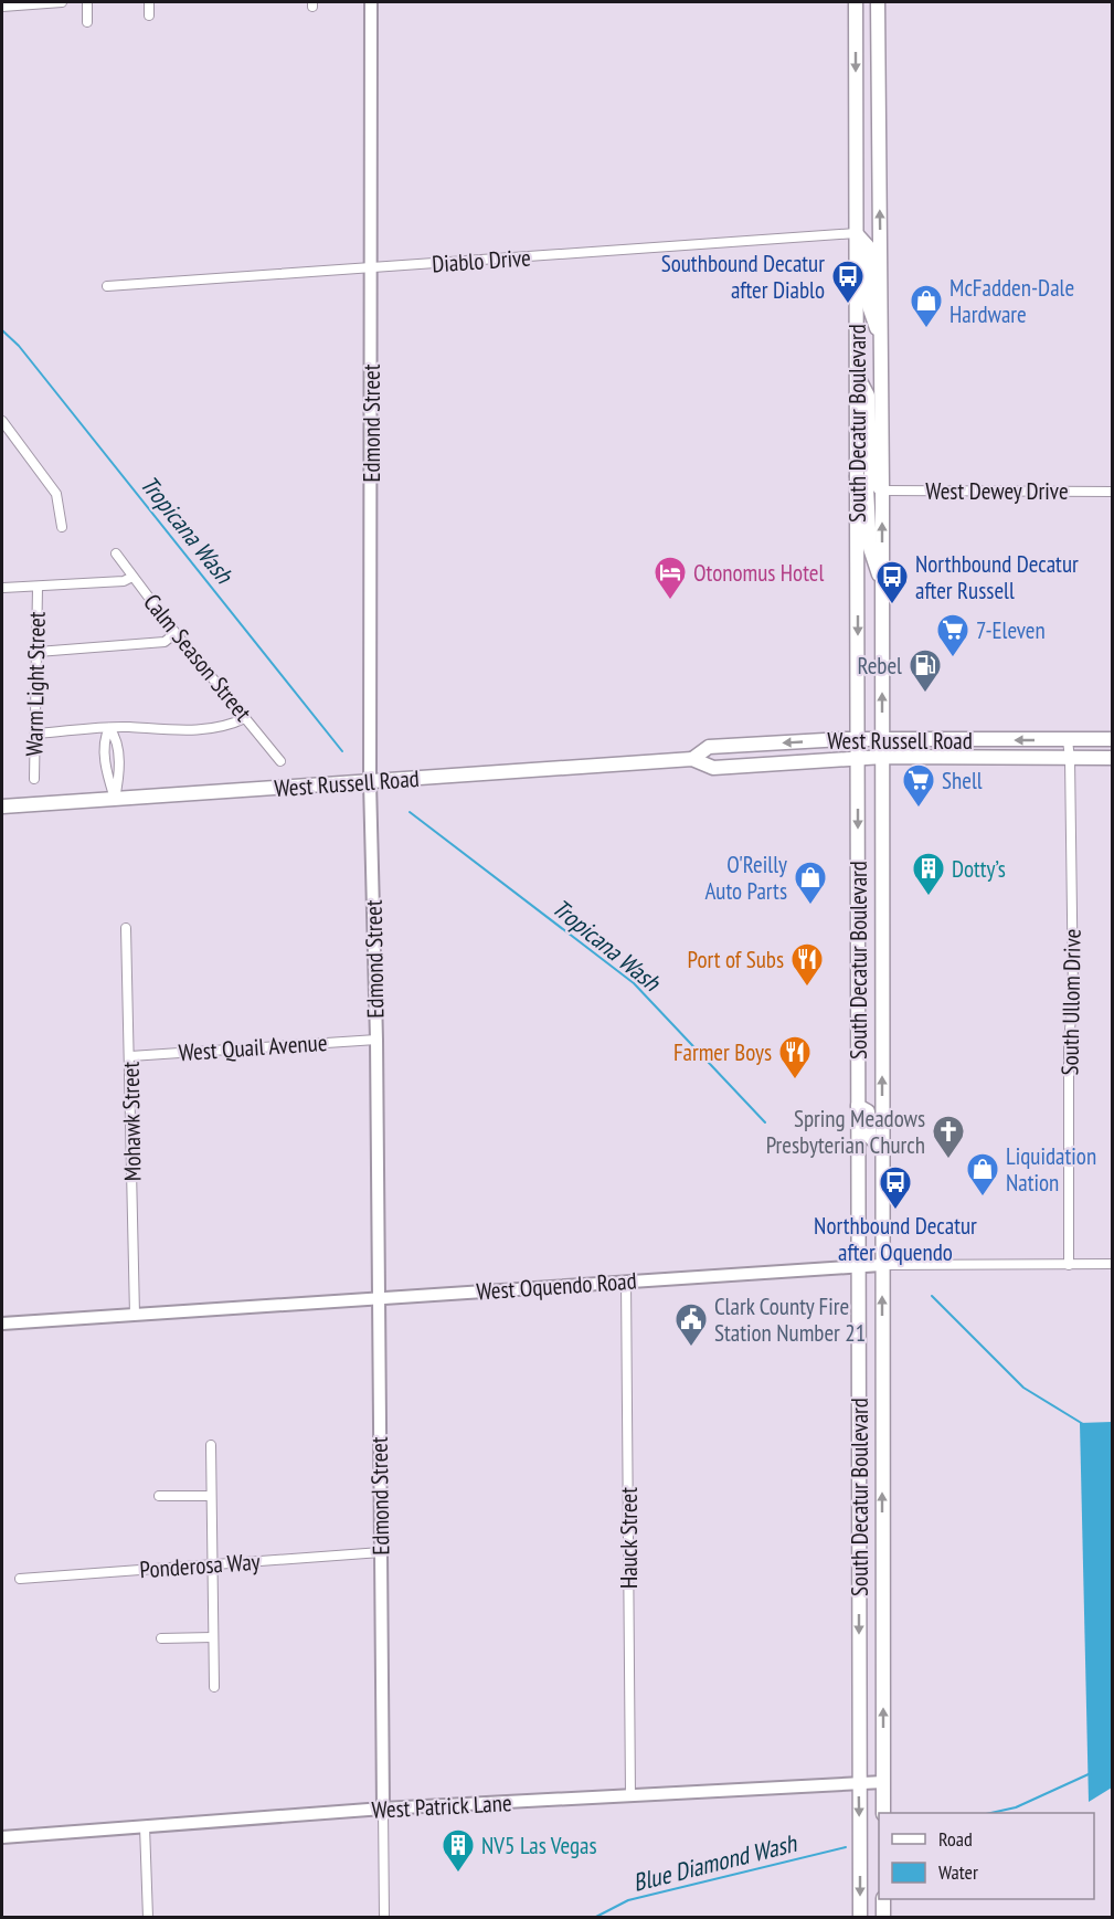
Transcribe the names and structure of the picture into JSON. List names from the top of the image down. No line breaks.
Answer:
{"streets":{"main road":["South Decatur Boulevard","West Russell Road"],"street":["Diablo Drive","Edmond Street","West Dewey Drive","Calm Season Street","Warm Light Street","South Ullom Drive","West Quail Avenue","Mohawk Street","West Oquendo Road","Hauck Street","Ponderosa Way","West Patrick Lane"]},"crossings":[["Diablo Drive","Edmond Street"],["Diablo Drive","South Decatur Boulevard"],["Edmond Street","West Russell Road"],["Edmond Street","West Quail Avenue"],["Edmond Street","West Oquendo Road"],["Edmond Street","Ponderosa Way"],["Edmond Street","West Patrick Lane"],["South Decatur Boulevard","West Dewey Drive"],["South Decatur Boulevard","West Russell Road"],["South Decatur Boulevard","West Oquendo Road"],["South Decatur Boulevard","West Patrick Lane"],["West Russell Road","South Ullom Drive"],["South Ullom Drive","West Oquendo Road"],["West Quail Avenue","Mohawk Street"],["Mohawk Street","West Oquendo Road"],["West Oquendo Road","Hauck Street"],["Hauck Street","West Patrick Lane"]],"water":["Tropicana Wash","Blue Diamond Wash"],"places":{"bus stop":["Southbound Decatur after Diablo","Northbound Decatur after Russell","Northbound Decatur after Oquendo"],"shop":["McFadden-Dale Hardware","O'Reilly Auto Parts","Liquidation Nation"],"hotel":["Otonomus Hotel"],"supermarket":["7-Eleven","Shell"],"fuel station":["Rebel"],"building":["Dotty’s","NV5 Las Vegas"],"restaurant":["Port of Subs","Farmer Boys"],"church":["Spring Meadows Presbyterian Church"],"public building":["Clark County Fire Station Number 21"]},"legend":["Road","Water"]}
